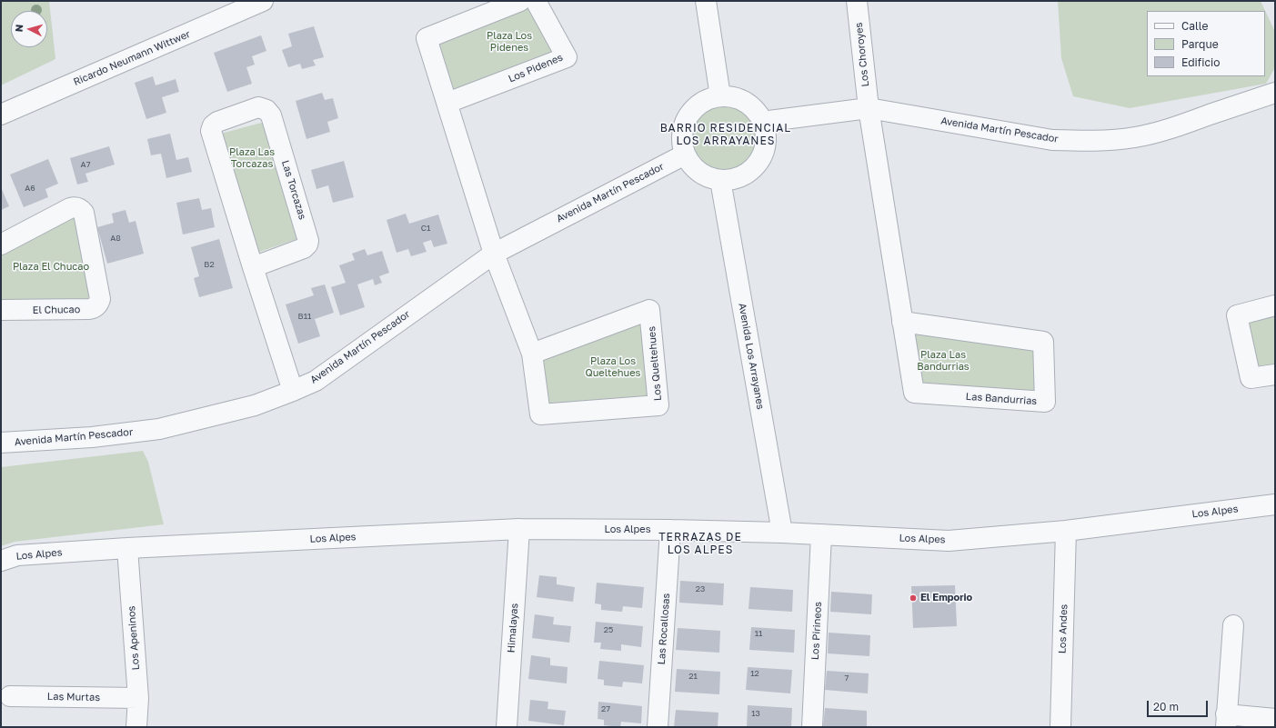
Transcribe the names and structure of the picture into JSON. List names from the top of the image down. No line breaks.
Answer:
{"streets":{"street":["Los Choroyes","Ricardo Neumann Wittwer","Los Pidenes","Avenida Martín Pescador","Las Torcazas","El Chucao","Avenida Los Arrayanes","Los Queltehues","Las Bandurrias","Los Alpes","Himalayas","Las Rocallosas","Los Andes","Los Pirineos","Los Apeninos","Las Murtas"]},"crossings":[["Los Choroyes","Avenida Martín Pescador"],["Los Choroyes","Las Bandurrias"],["Avenida Martín Pescador","Las Torcazas"],["Avenida Martín Pescador","Avenida Los Arrayanes"],["Avenida Martín Pescador","Los Queltehues"],["Avenida Martín Pescador","Las Bandurrias"],["Avenida Los Arrayanes","Los Alpes"],["Los Alpes","Himalayas"],["Los Alpes","Las Rocallosas"],["Los Alpes","Los Andes"],["Los Alpes","Los Pirineos"],["Los Alpes","Los Apeninos"],["Los Apeninos","Las Murtas"]],"districts":["BARRIO RESIDENCIAL LOS ARRAYANES","TERRAZAS DE LOS ALPES"],"parks":["Plaza Los Pidenes","Plaza Las Torcazas","Plaza El Chucao","Plaza Las Bandurrias","Plaza Los Queltehues"],"places":["El Emporio"],"house_numbers":["A7","A6","C1","A8","B2","B11","23","25","11","12","21","7","27","13"],"legend":["Calle","Parque","Edificio"],"scale_bar":"20 m","north":"left"}
